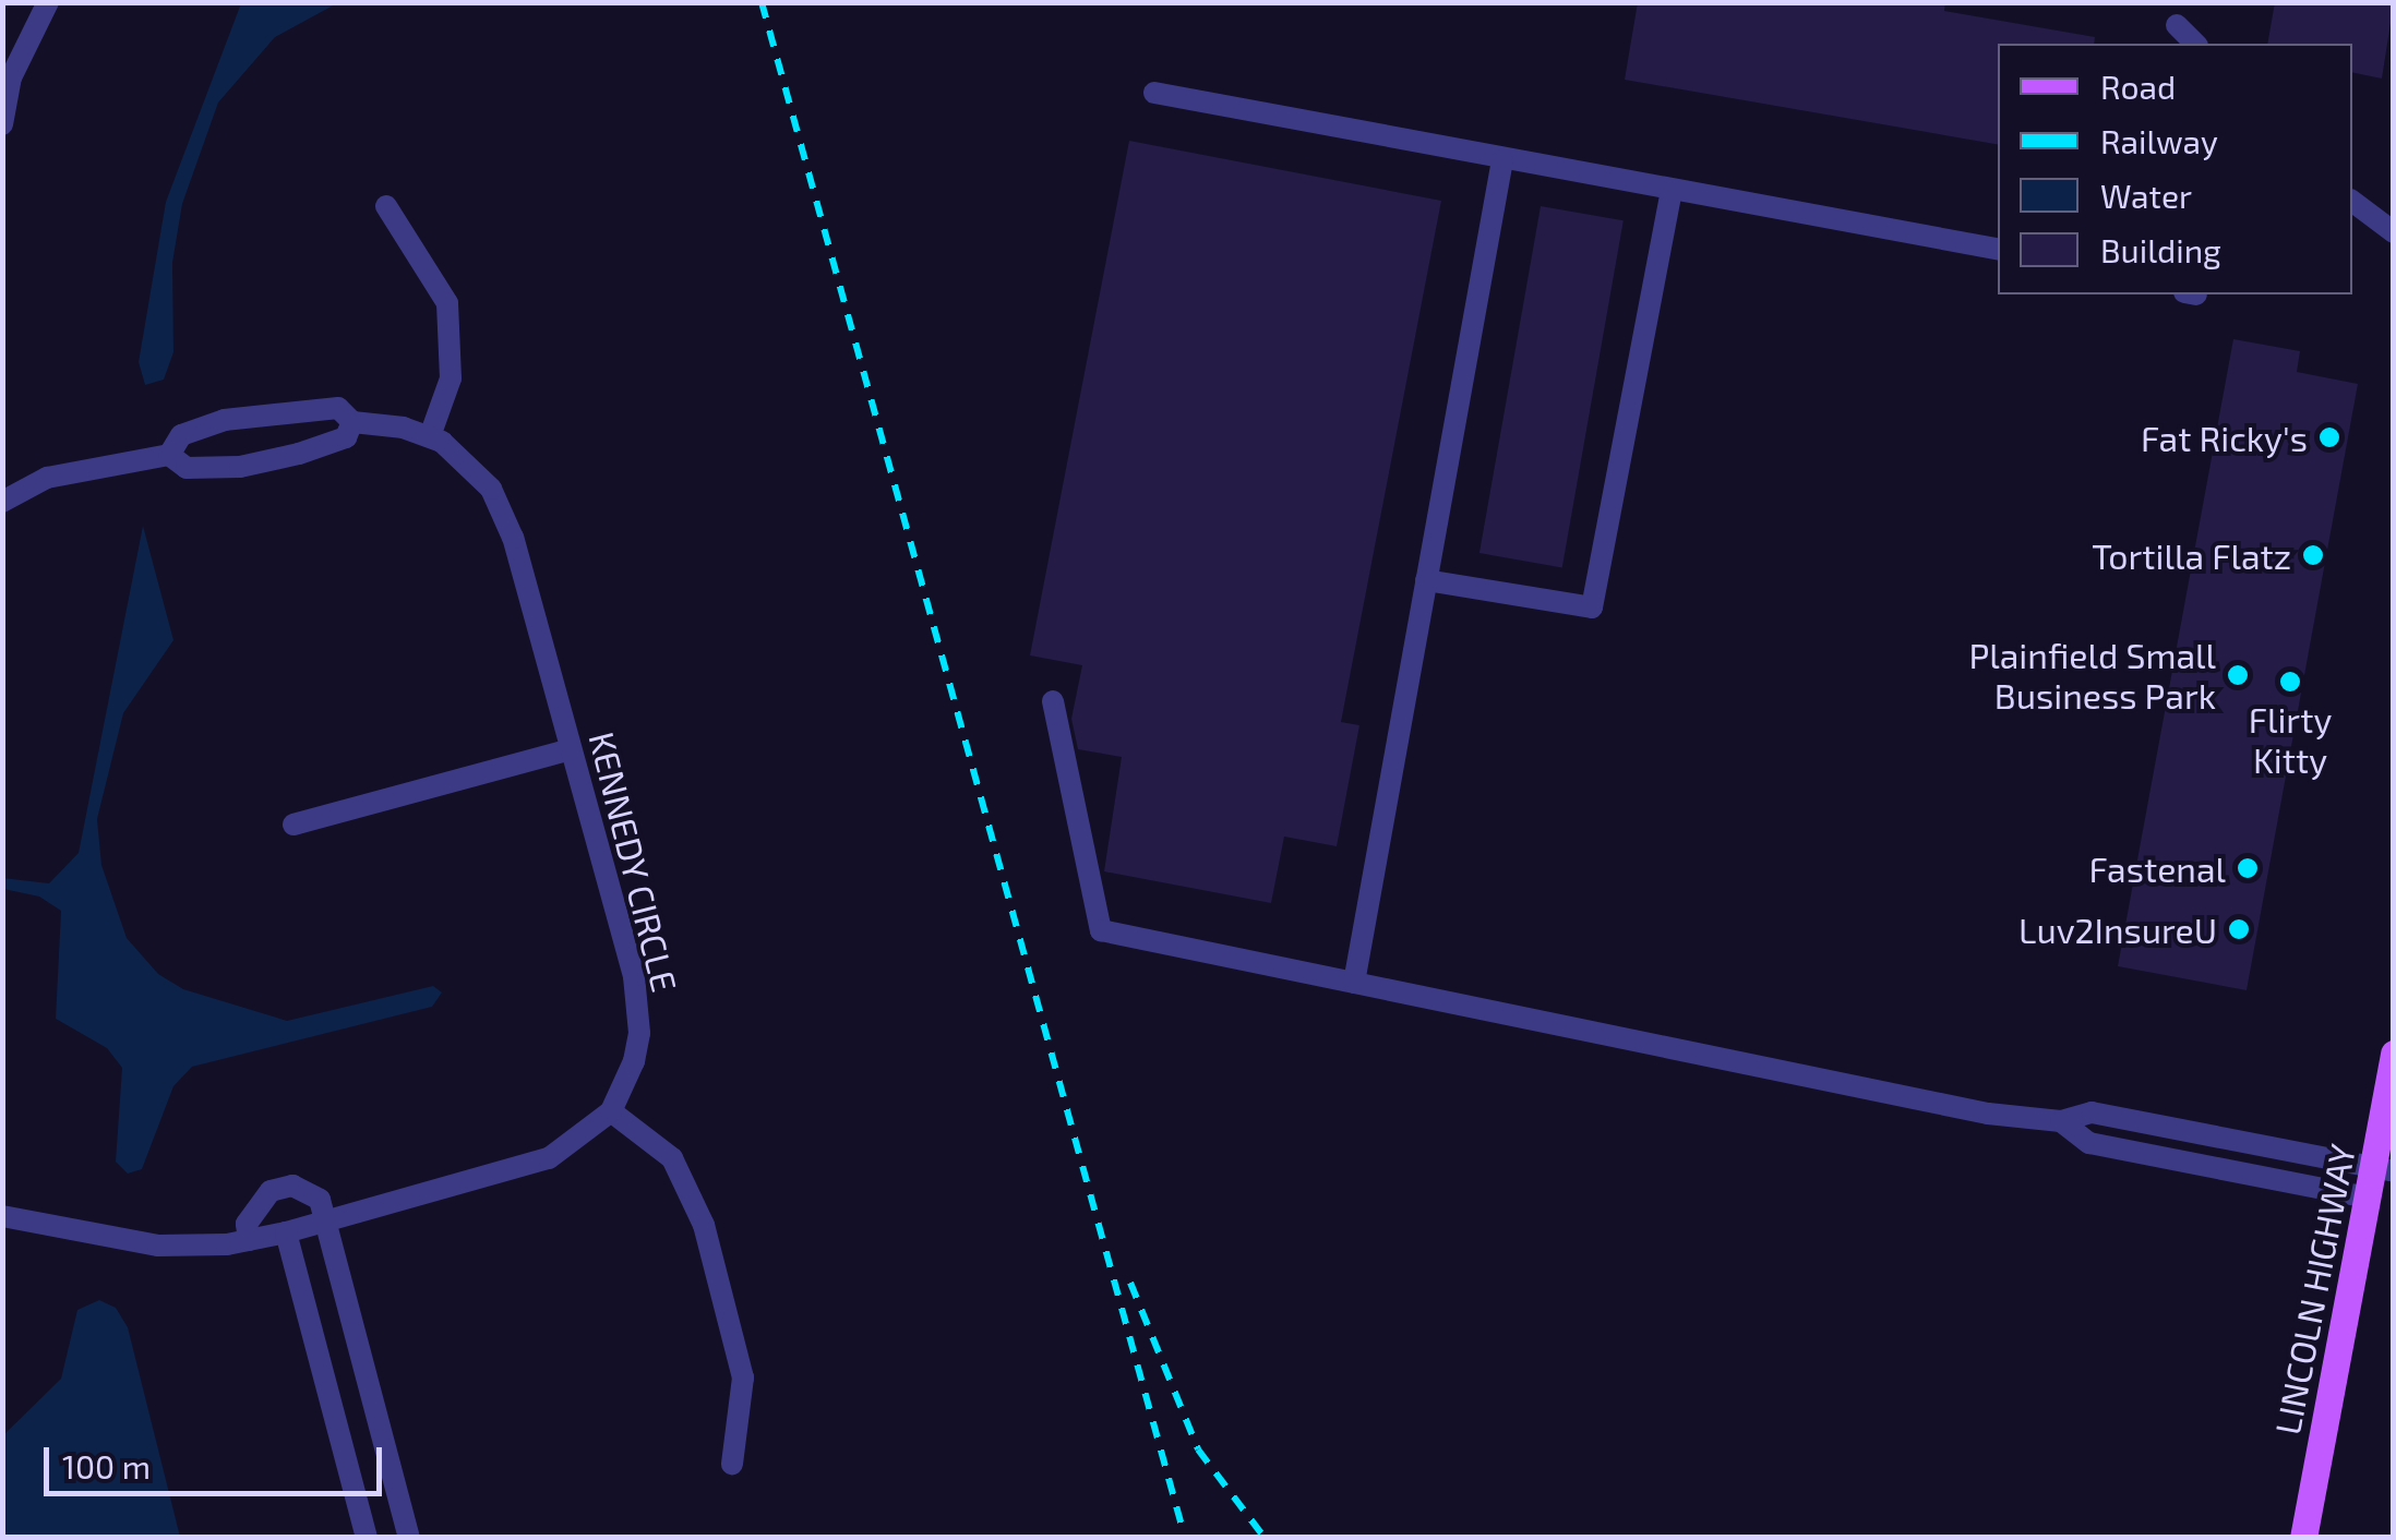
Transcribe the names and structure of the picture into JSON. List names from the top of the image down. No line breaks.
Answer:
{"streets":{"main road":["LINCOLN HIGHWAY"],"street":["KENNEDY CIRCLE"]},"places":["Fat Ricky's","Tortilla Flatz","Plainfield Small Business Park","Flirty Kitty","Fastenal","Luv2InsureU"],"legend":["Road","Railway","Water","Building"],"scale_bar":"100 m"}
